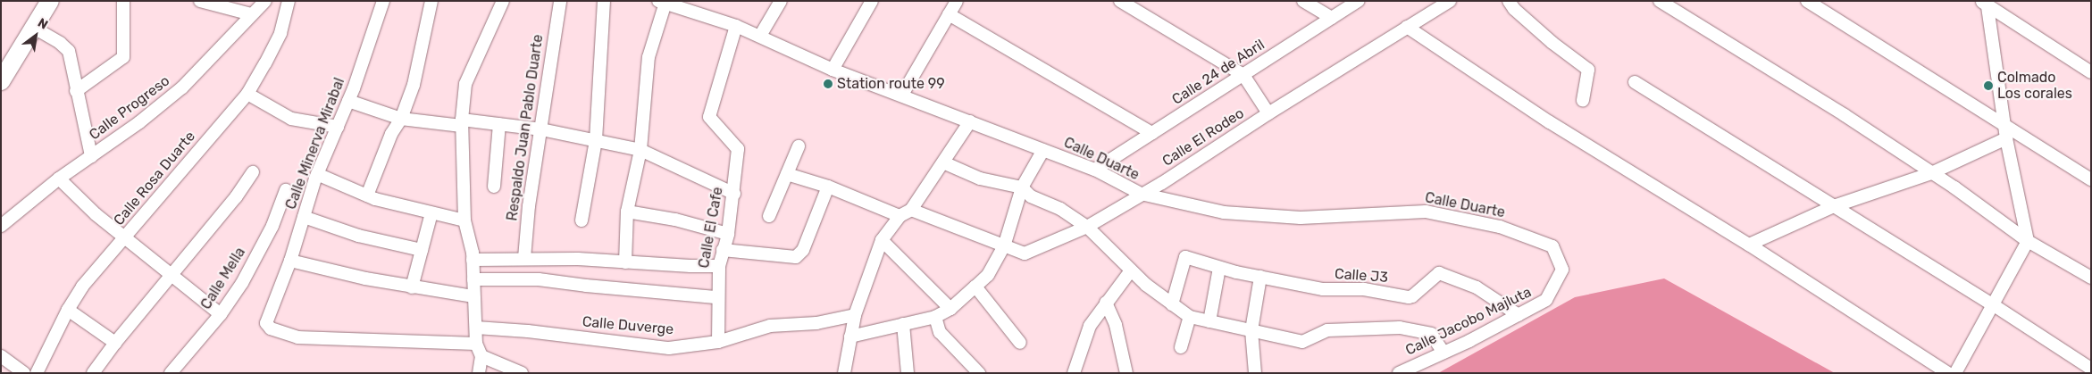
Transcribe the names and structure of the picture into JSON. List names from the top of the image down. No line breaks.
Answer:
{"streets":{"street":["Calle 24 de Abril","Calle Progreso","Respaldo Juan Pablo Duarte","Calle El Rodeo","Calle Minerva Mirabal","Calle Duarte","Calle Rosa Duarte","Calle El Cafe","Calle J3","Calle Mella","Calle Jacobo Majluta","Calle Duverge"]},"crossings":[["Calle 24 de Abril","Calle Duarte"],["Calle El Rodeo","Calle Duarte"],["Calle Duarte","Calle El Cafe"],["Calle Duarte","Calle Jacobo Majluta"],["Calle El Cafe","Calle Duverge"],["Calle J3","Calle Jacobo Majluta"]],"places":["Station route 99","Colmado Los corales"],"north":"top right"}
